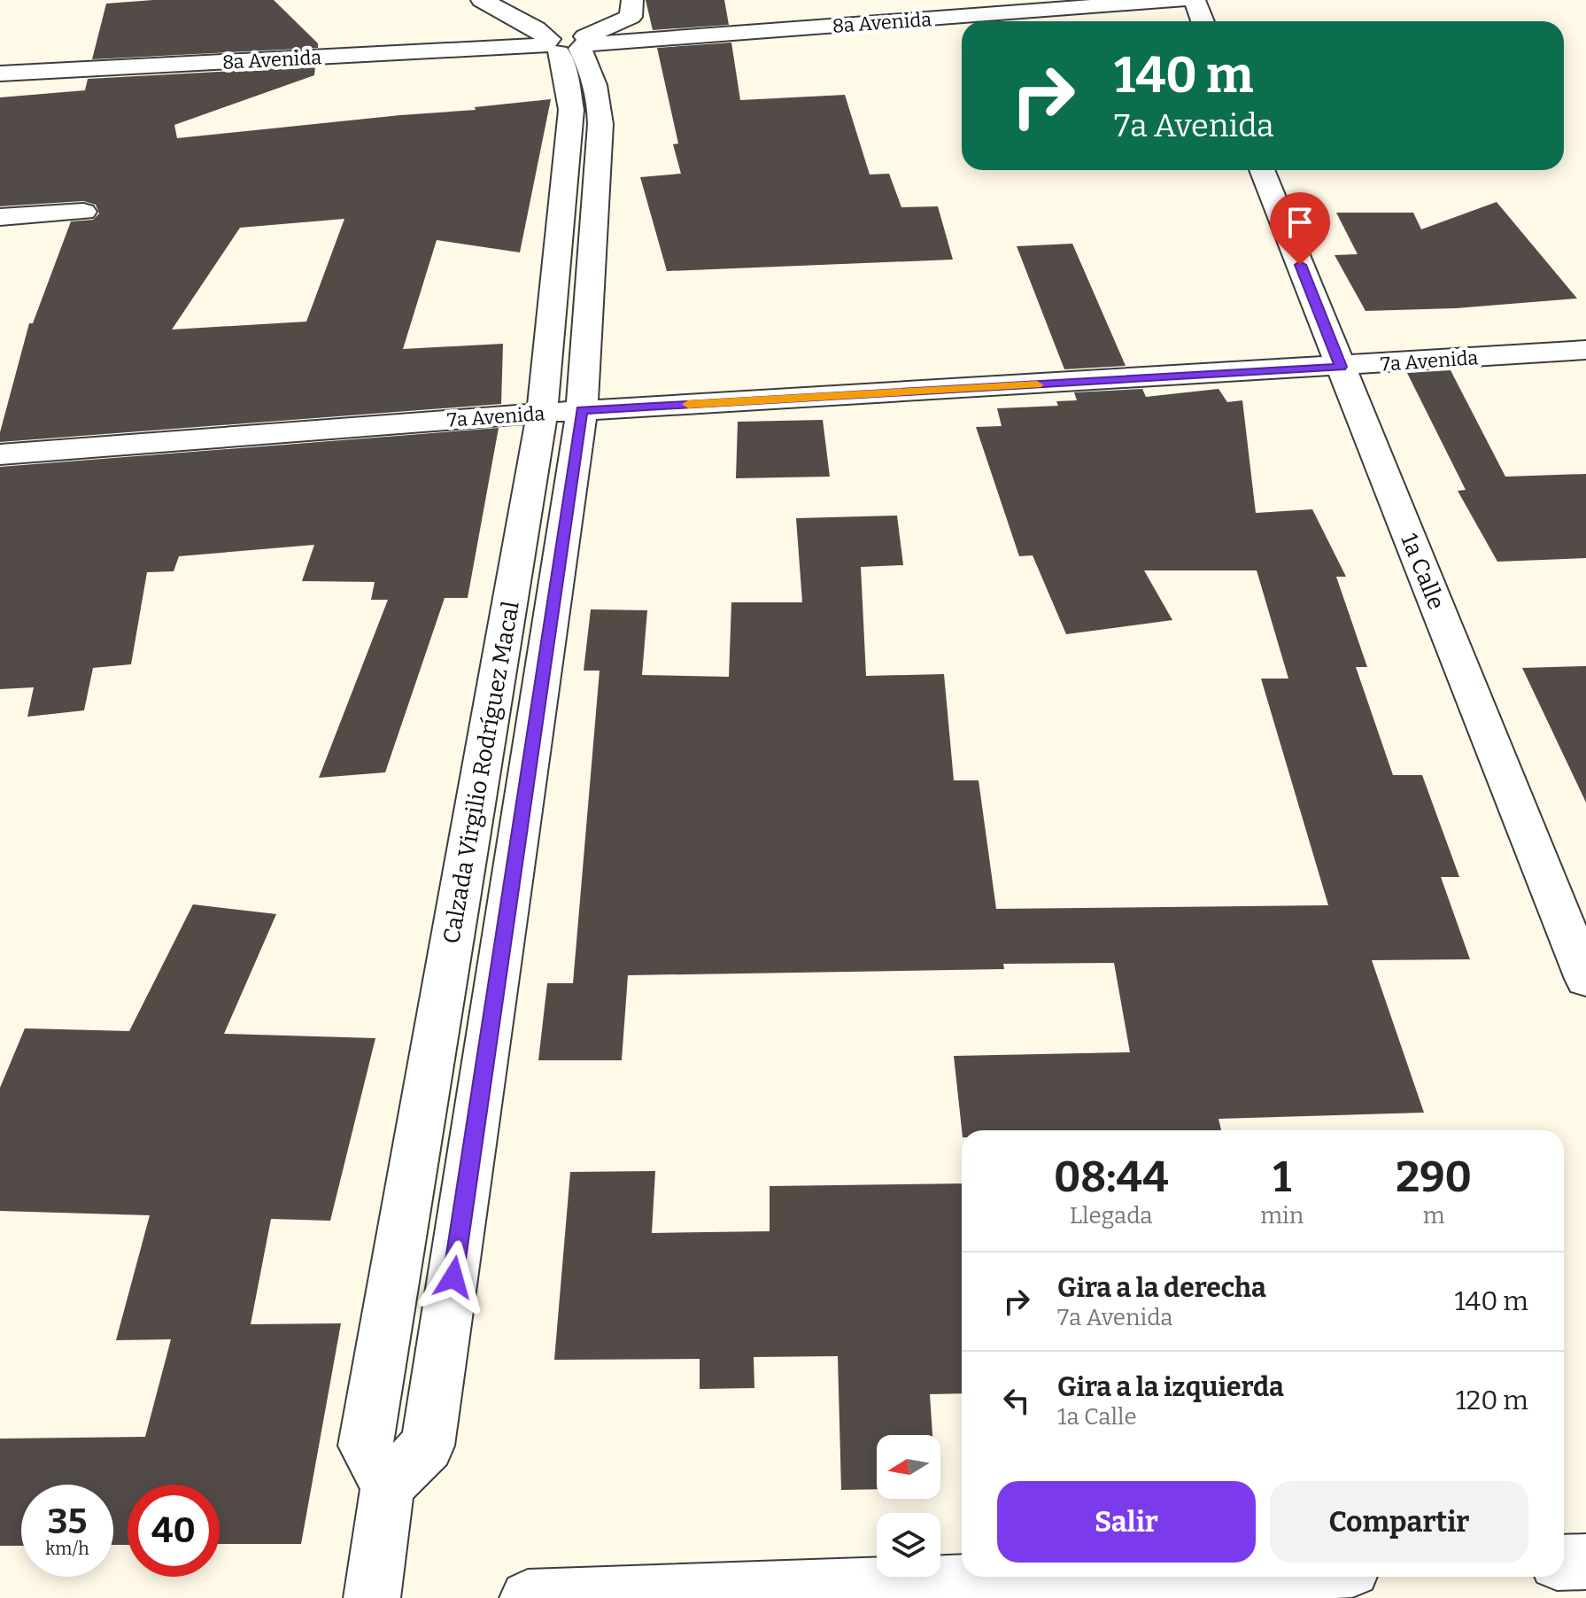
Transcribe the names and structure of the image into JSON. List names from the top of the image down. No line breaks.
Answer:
{"streets":{"street":["8a Avenida","7a Avenida","1a Calle","Calzada Virgilio Rodríguez Macal"]},"crossings":[["8a Avenida","Calzada Virgilio Rodríguez Macal"],["7a Avenida","1a Calle"],["7a Avenida","Calzada Virgilio Rodríguez Macal"]],"north":"left","page":{"turn":["140 m","7a Avenida"],"eta":["08:44","Llegada","1","min","290","m"],"list":[{"name":"Gira a la derecha","note":"7a Avenida","value":"140 m"},{"name":"Gira a la izquierda","note":"1a Calle","value":"120 m"}],"buttons":["Salir","Compartir"],"speed":"35 km/h","limit":"40"}}
